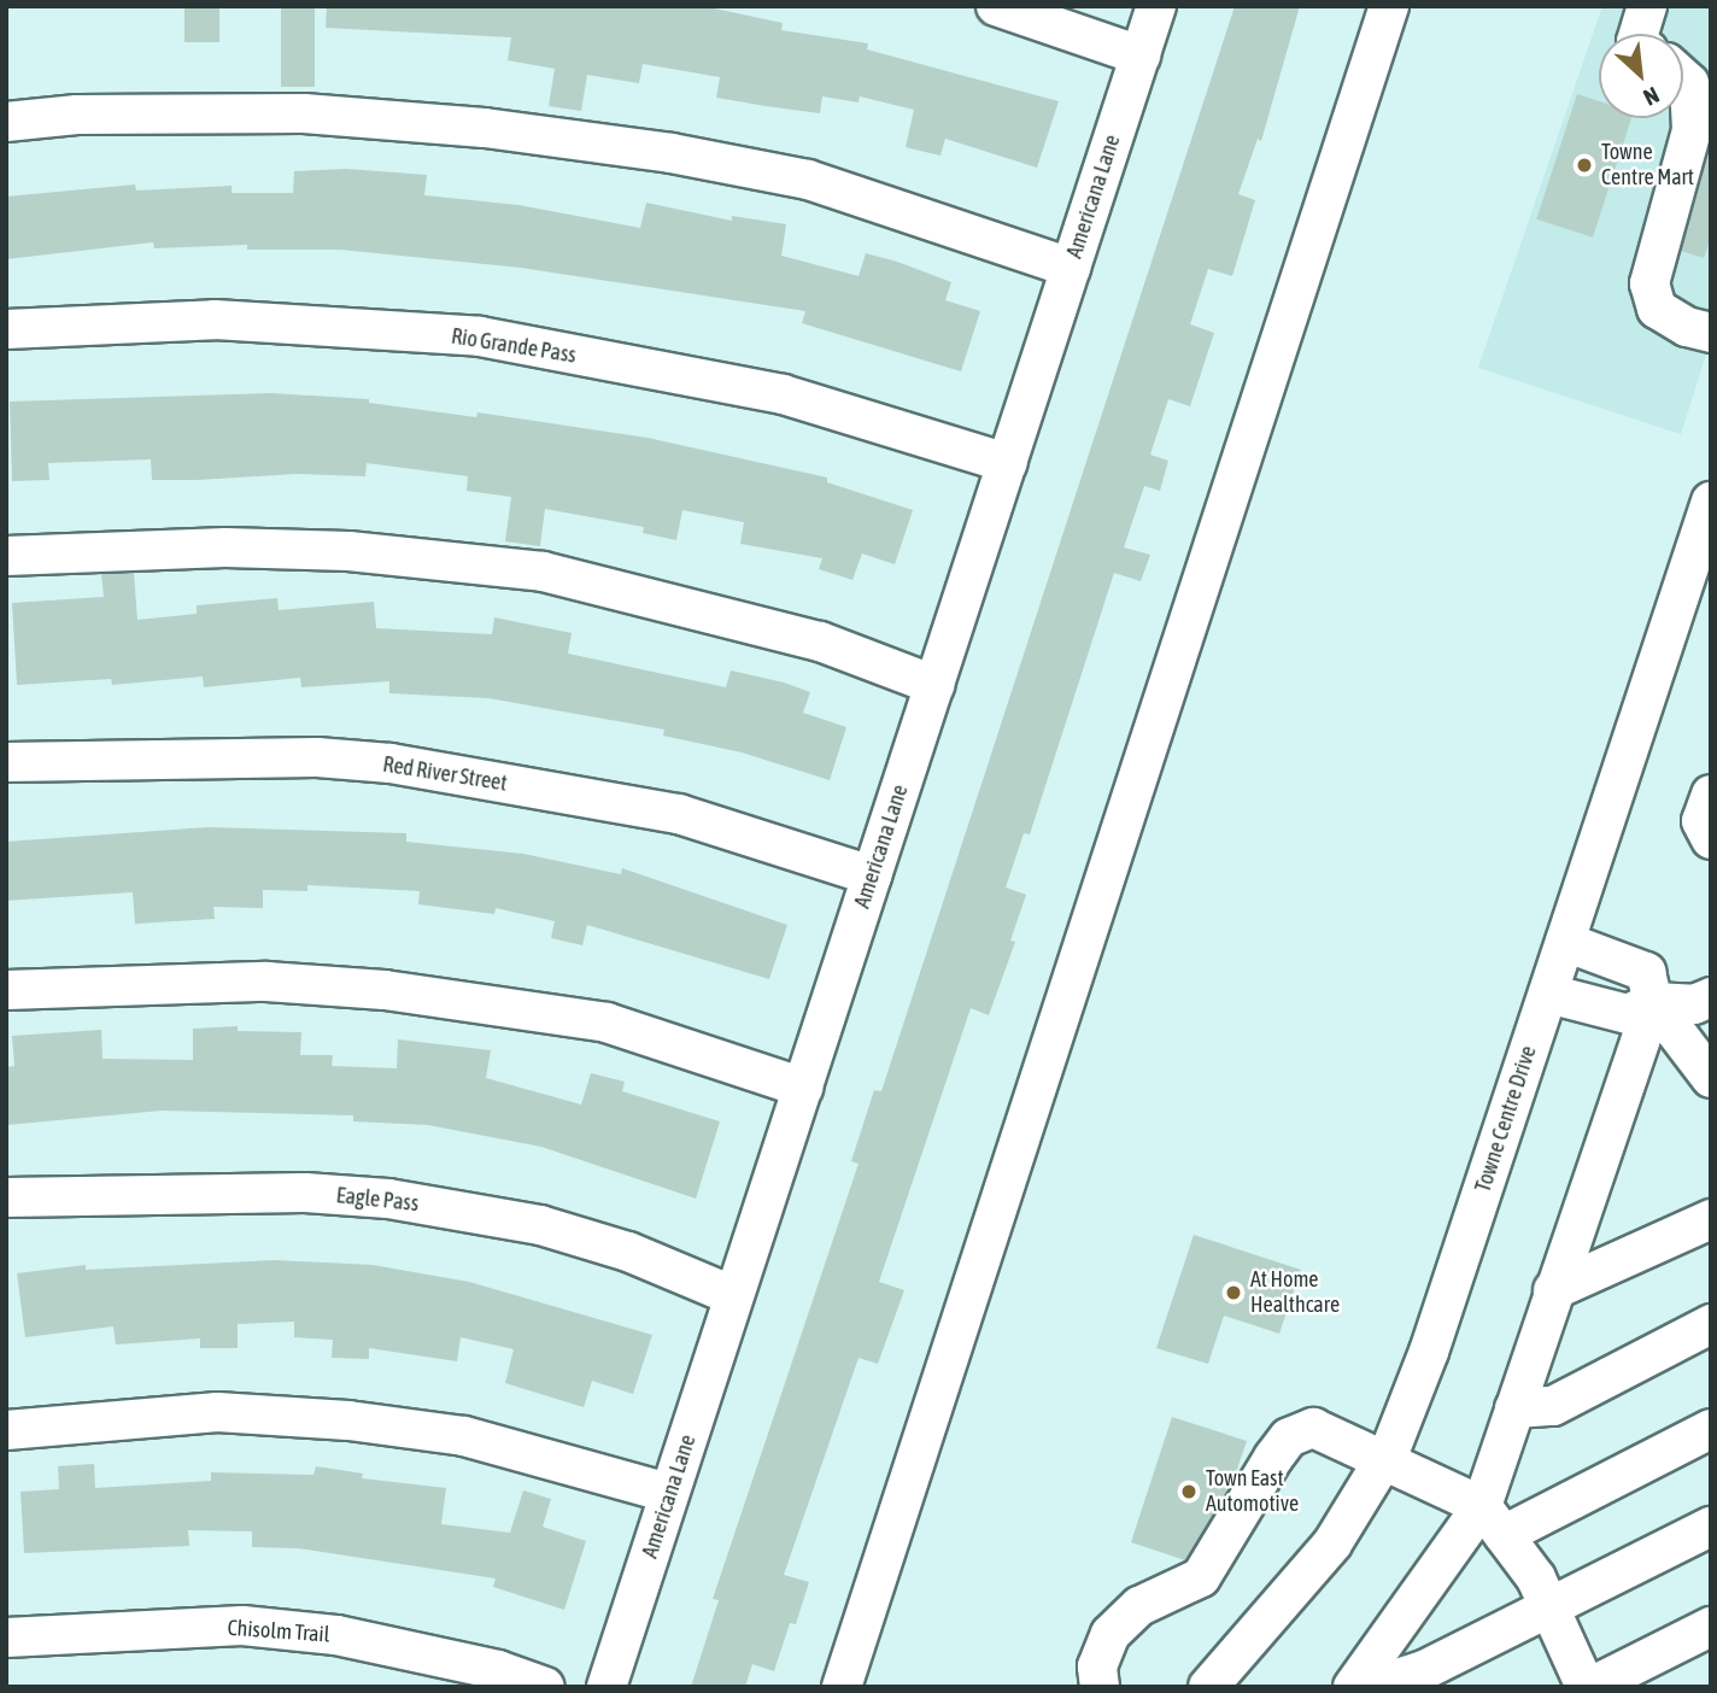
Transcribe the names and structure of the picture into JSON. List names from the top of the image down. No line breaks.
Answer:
{"streets":{"street":["Americana Lane","Rio Grande Pass","Red River Street","Towne Centre Drive","Eagle Pass","Chisolm Trail"]},"crossings":[["Americana Lane","Rio Grande Pass"],["Americana Lane","Red River Street"],["Americana Lane","Eagle Pass"]],"places":["Towne Centre Mart","At Home Healthcare","Town East Automotive"],"north":"bottom right"}
